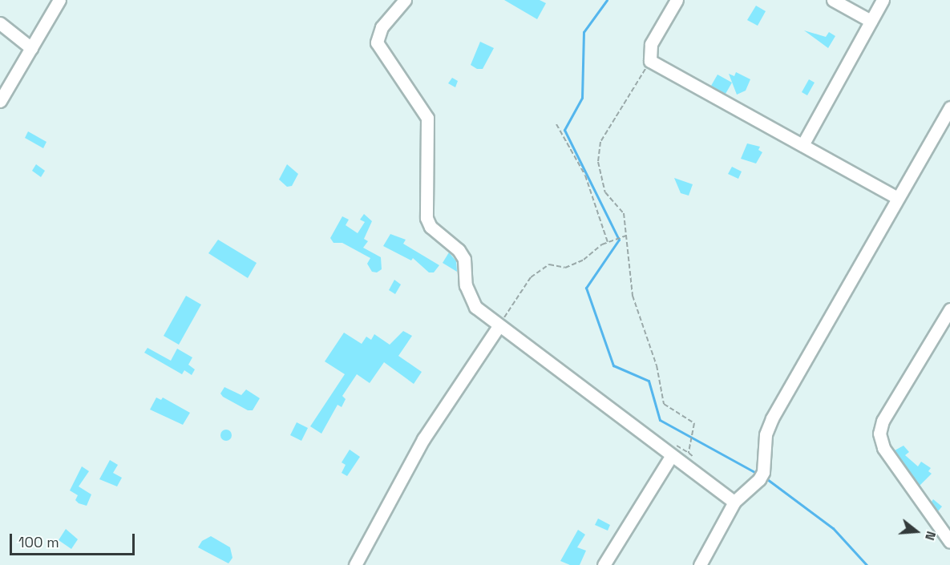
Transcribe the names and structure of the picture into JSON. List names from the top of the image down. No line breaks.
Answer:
{"scale_bar":"100 m","north":"right"}
